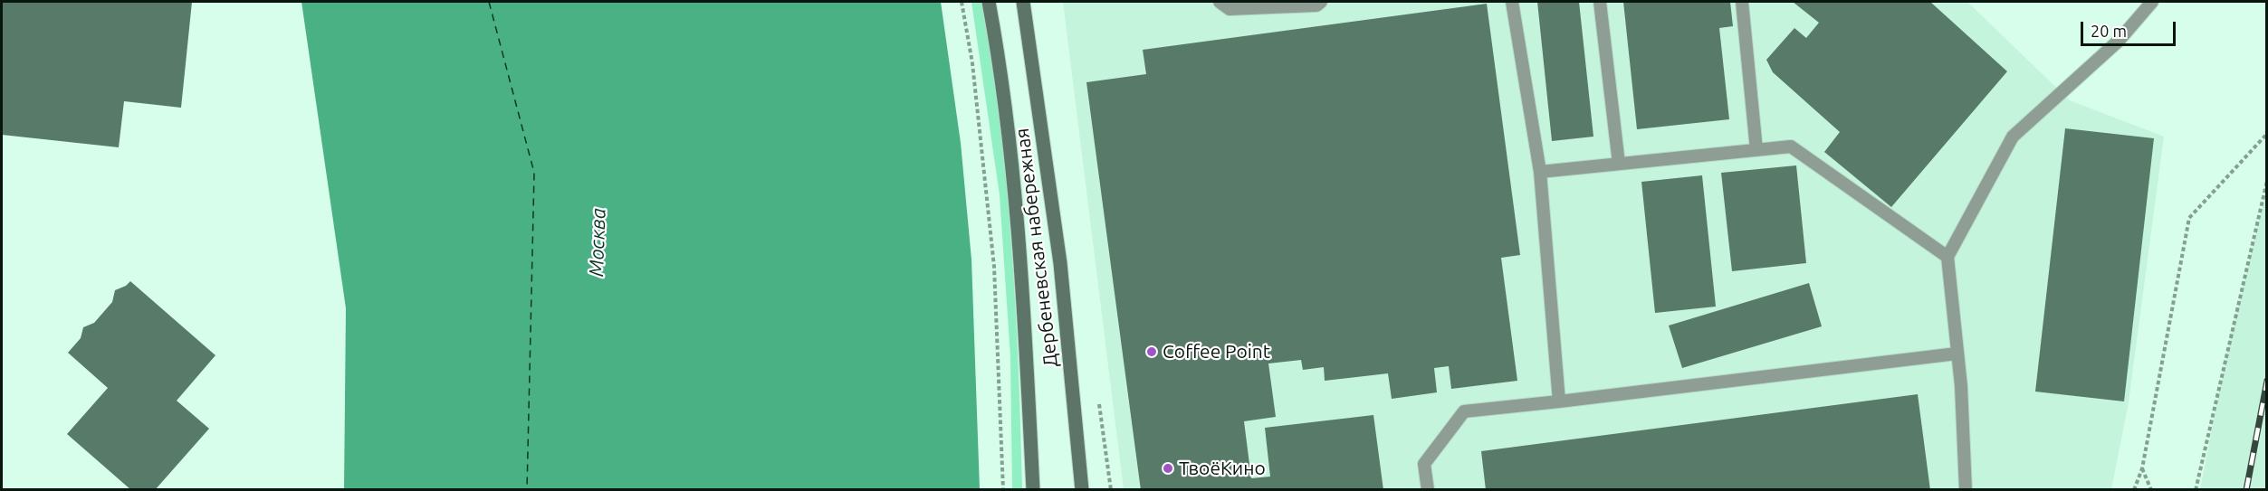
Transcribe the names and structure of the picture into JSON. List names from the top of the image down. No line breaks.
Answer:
{"streets":{"main road":["Дербеневская набережная"]},"water":["Москва"],"places":["Coffee Point","ТвоёКино"],"scale_bar":"20 m"}
